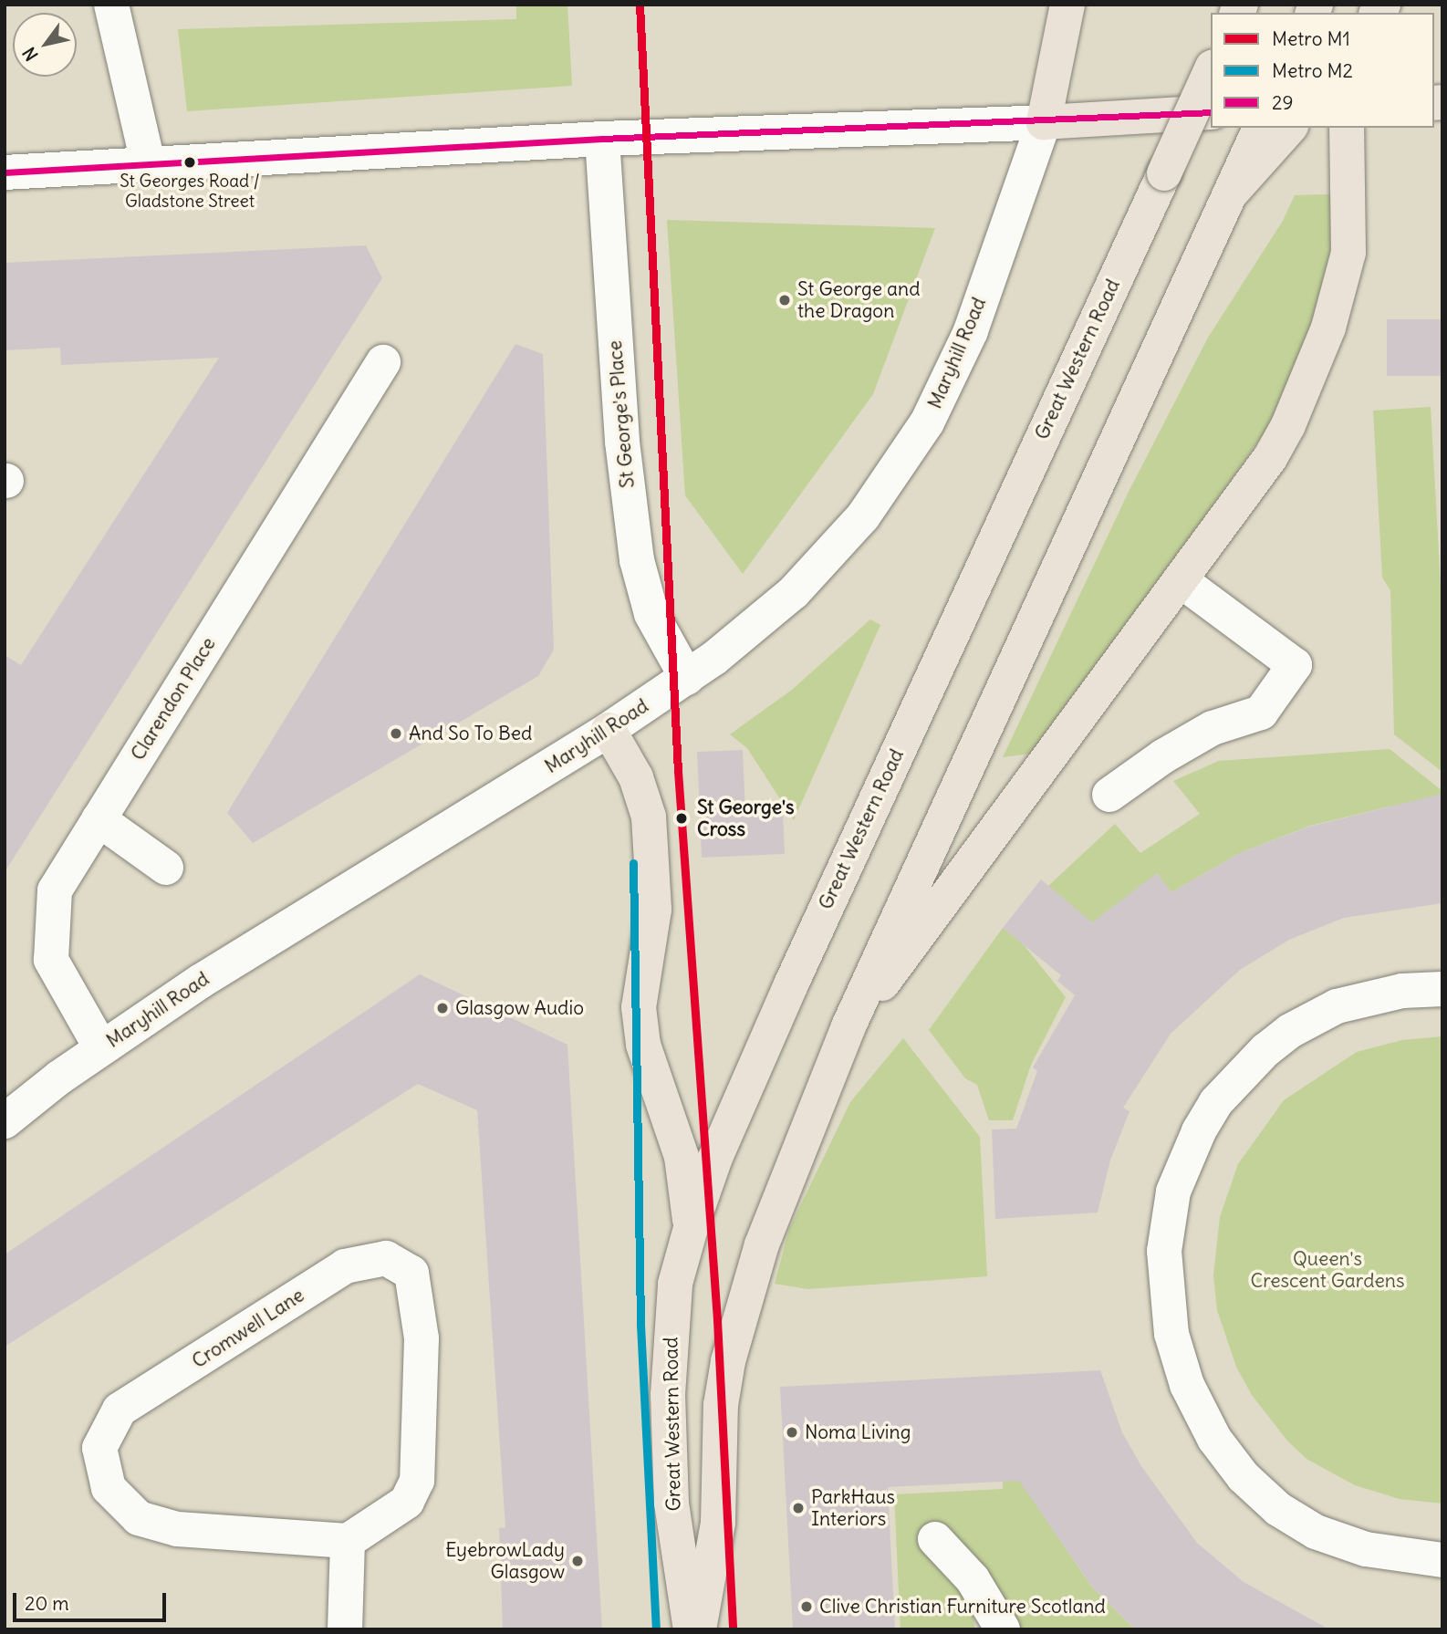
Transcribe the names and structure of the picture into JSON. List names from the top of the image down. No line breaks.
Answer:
{"streets":{"main road":["Great Western Road"],"street":["Maryhill Road","St George's Place","Clarendon Place","Cromwell Lane"]},"crossings":[["Maryhill Road","St George's Place"],["Maryhill Road","Clarendon Place"]],"parks":["Queen's Crescent Gardens"],"places":["St Georges Road / Gladstone Street","St George and the Dragon","And So To Bed","St George's Cross","Glasgow Audio","Noma Living","ParkHaus Interiors","EyebrowLady Glasgow","Clive Christian Furniture Scotland"],"lines":["metro line M1","transit line 29","metro line M2"],"legend":["Metro M1","Metro M2","29"],"scale_bar":"20 m","north":"bottom left"}
